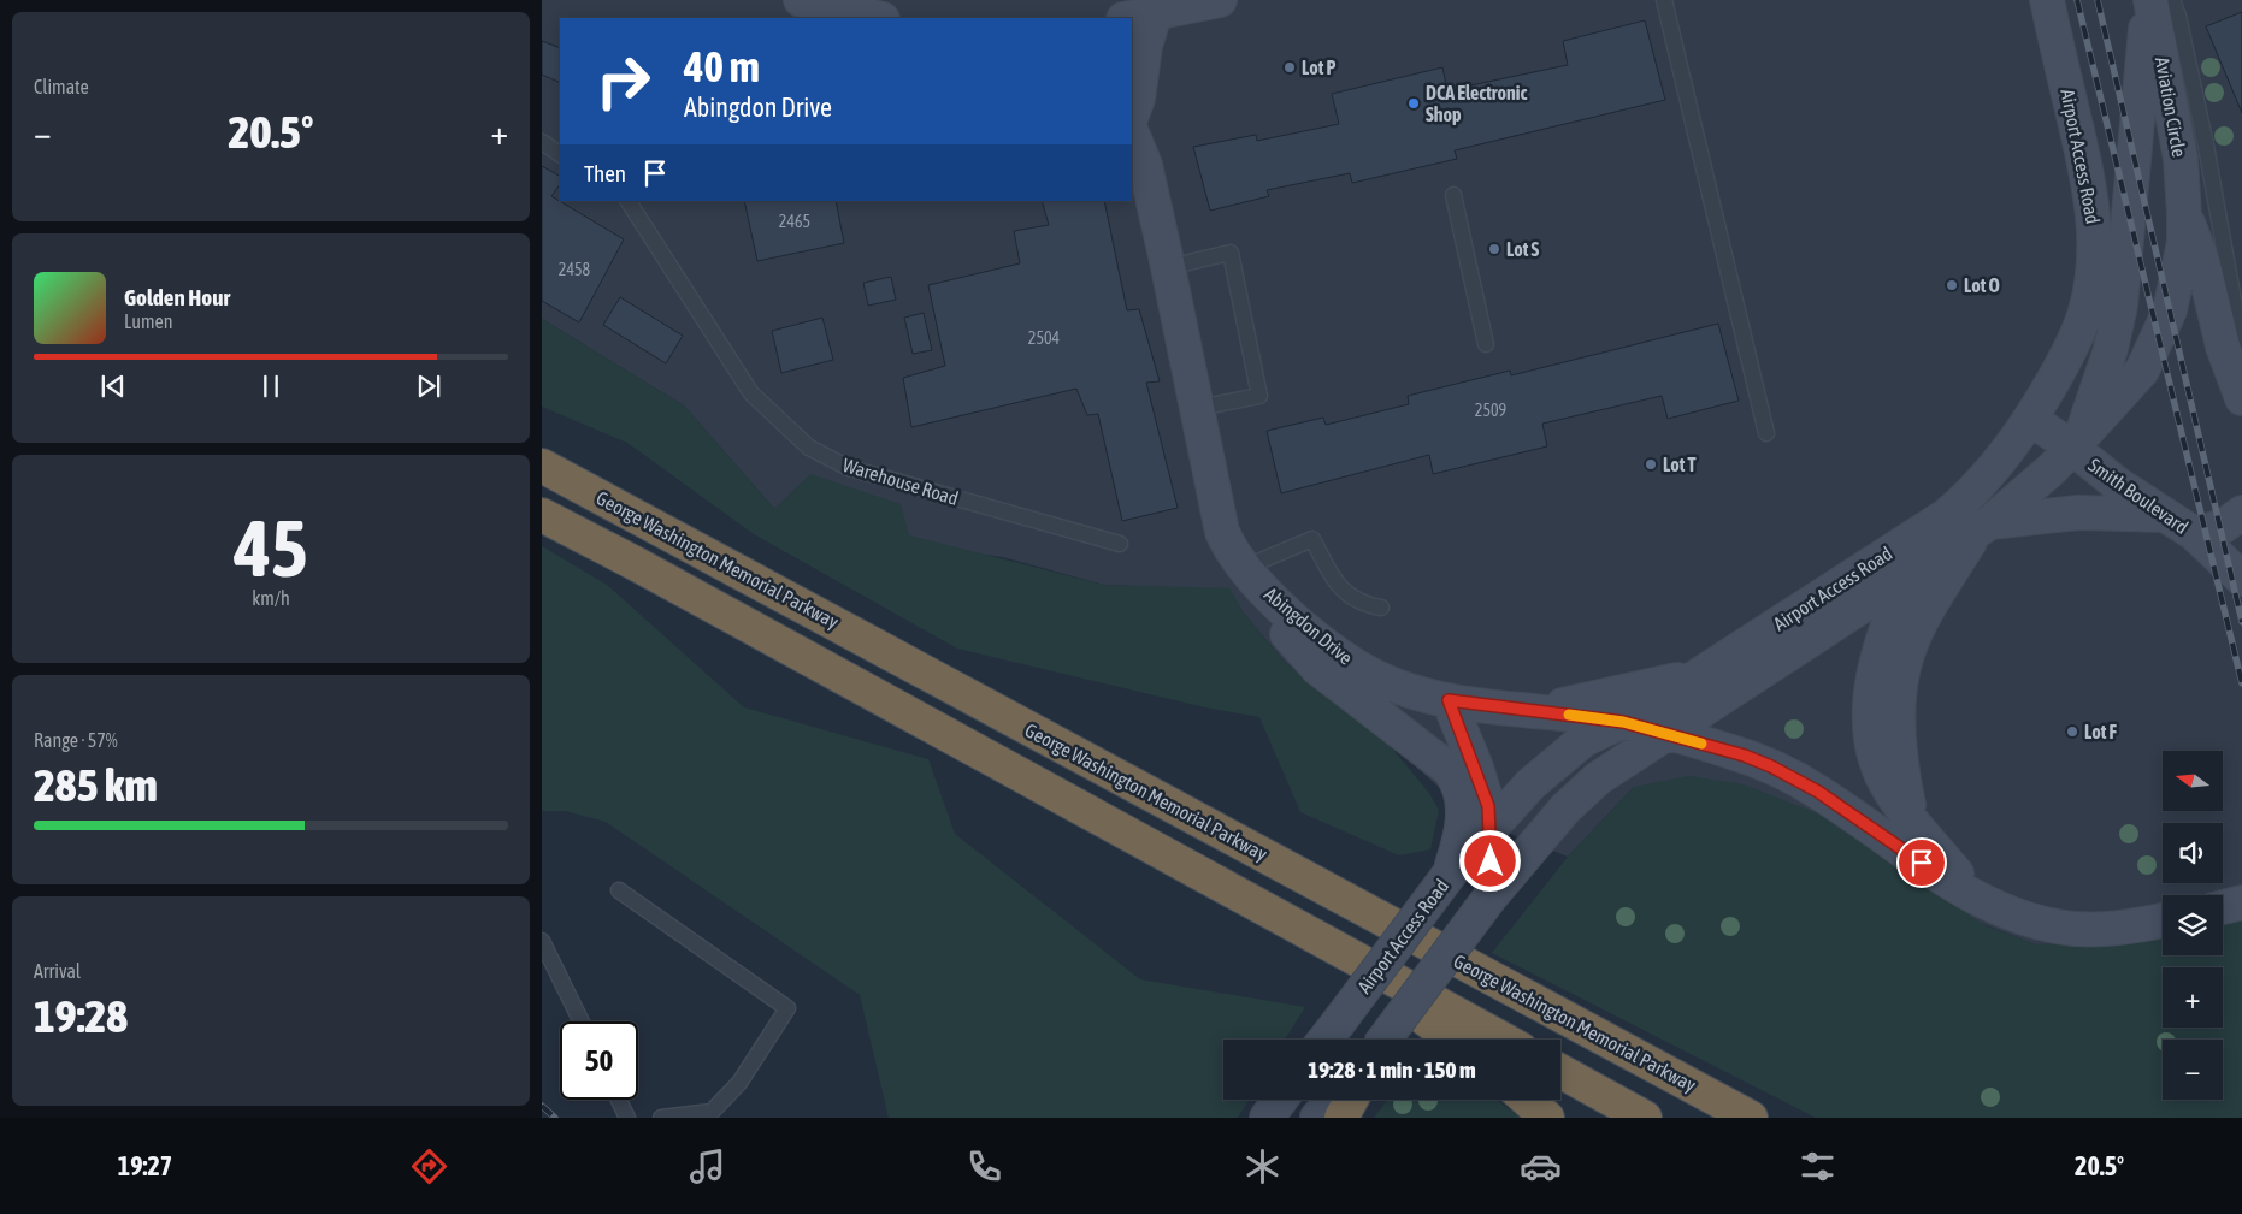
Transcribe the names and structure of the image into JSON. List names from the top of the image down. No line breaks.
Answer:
{"streets":{"highway":["George Washington Memorial Parkway"],"main road":["Aviation Circle","Airport Access Road","Smith Boulevard","Abingdon Drive"],"lane":["Warehouse Road"]},"crossings":[["Aviation Circle","Airport Access Road"],["Airport Access Road","Smith Boulevard"],["Airport Access Road","Abingdon Drive"]],"places":["Lot P","DCA Electronic Shop","Lot S","Lot O","Lot T","Lot F"],"house_numbers":["2465","2458","2504","2509"],"north":"left","page":{"tile":["Climate",["45","km/h"],["Range · 57%","285 km"],["Arrival","19:28"]],"turn":["40 m","Abingdon Drive"],"heat":["−","20.5°","+"],"then":"Then","song":["Golden Hour","Lumen"],"map_buttons":["+","−"],"limit":"50","trip":"19:28 · 1 min · 150 m","tabs":["19:27","20.5°"]}}
